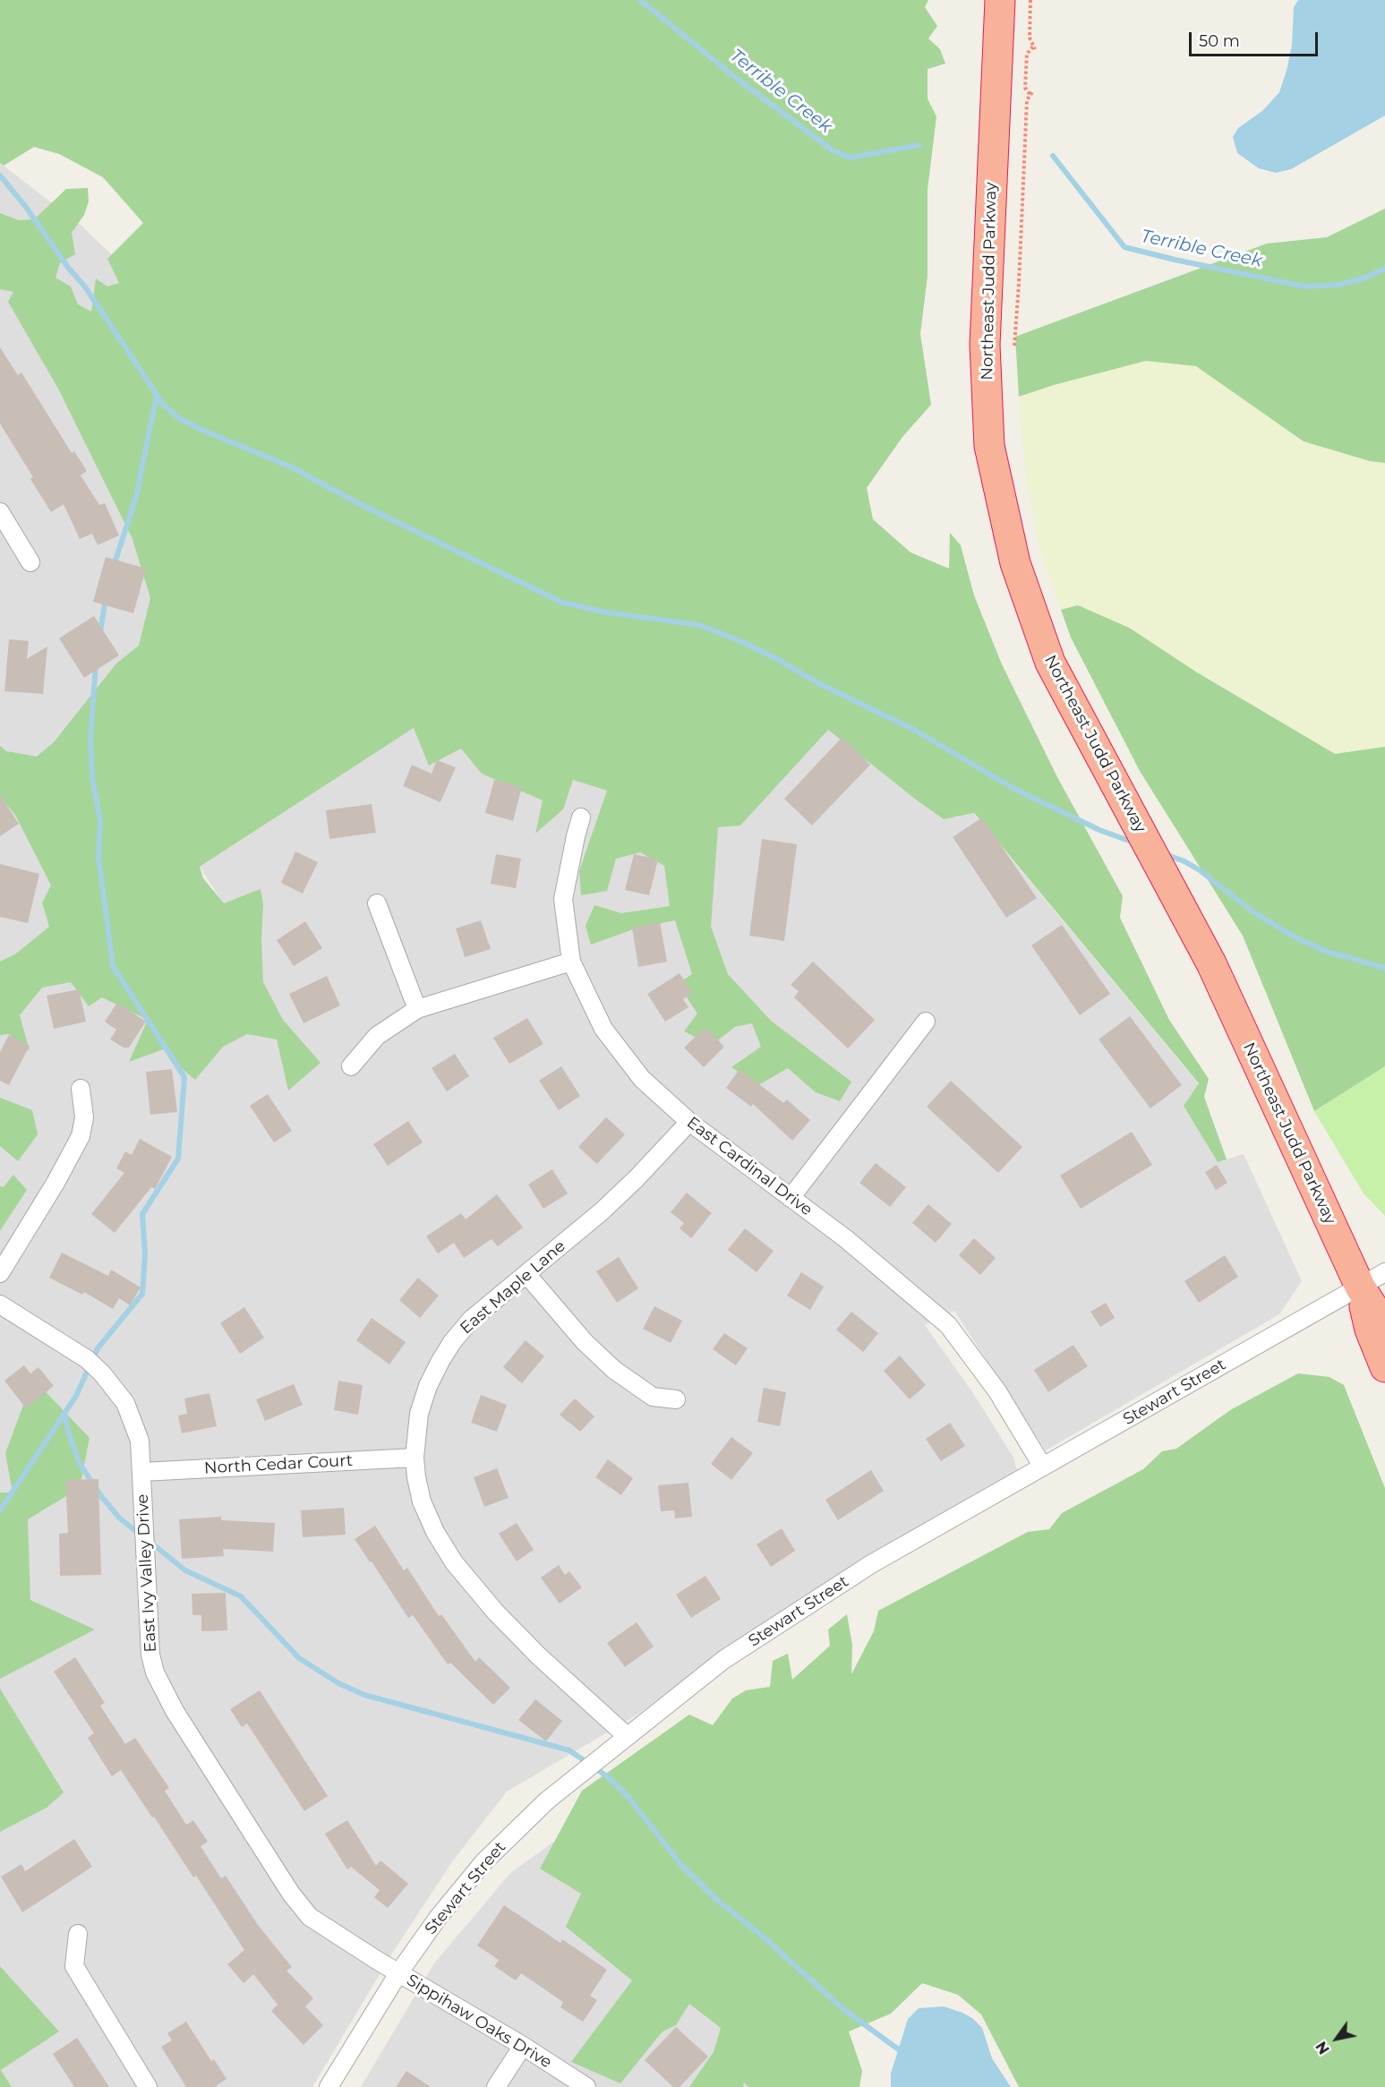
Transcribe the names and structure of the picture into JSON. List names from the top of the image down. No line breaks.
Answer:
{"streets":{"highway":["Northeast Judd Parkway"],"street":["East Cardinal Drive","East Maple Lane","Stewart Street","North Cedar Court","East Ivy Valley Drive","Sippihaw Oaks Drive"]},"crossings":[["Northeast Judd Parkway","Stewart Street"],["East Cardinal Drive","East Maple Lane"],["East Cardinal Drive","Stewart Street"],["East Maple Lane","Stewart Street"],["East Maple Lane","North Cedar Court"],["Stewart Street","East Ivy Valley Drive"],["Stewart Street","Sippihaw Oaks Drive"],["North Cedar Court","East Ivy Valley Drive"],["East Ivy Valley Drive","Sippihaw Oaks Drive"]],"water":["Terrible Creek"],"scale_bar":"50 m","north":"bottom left"}
